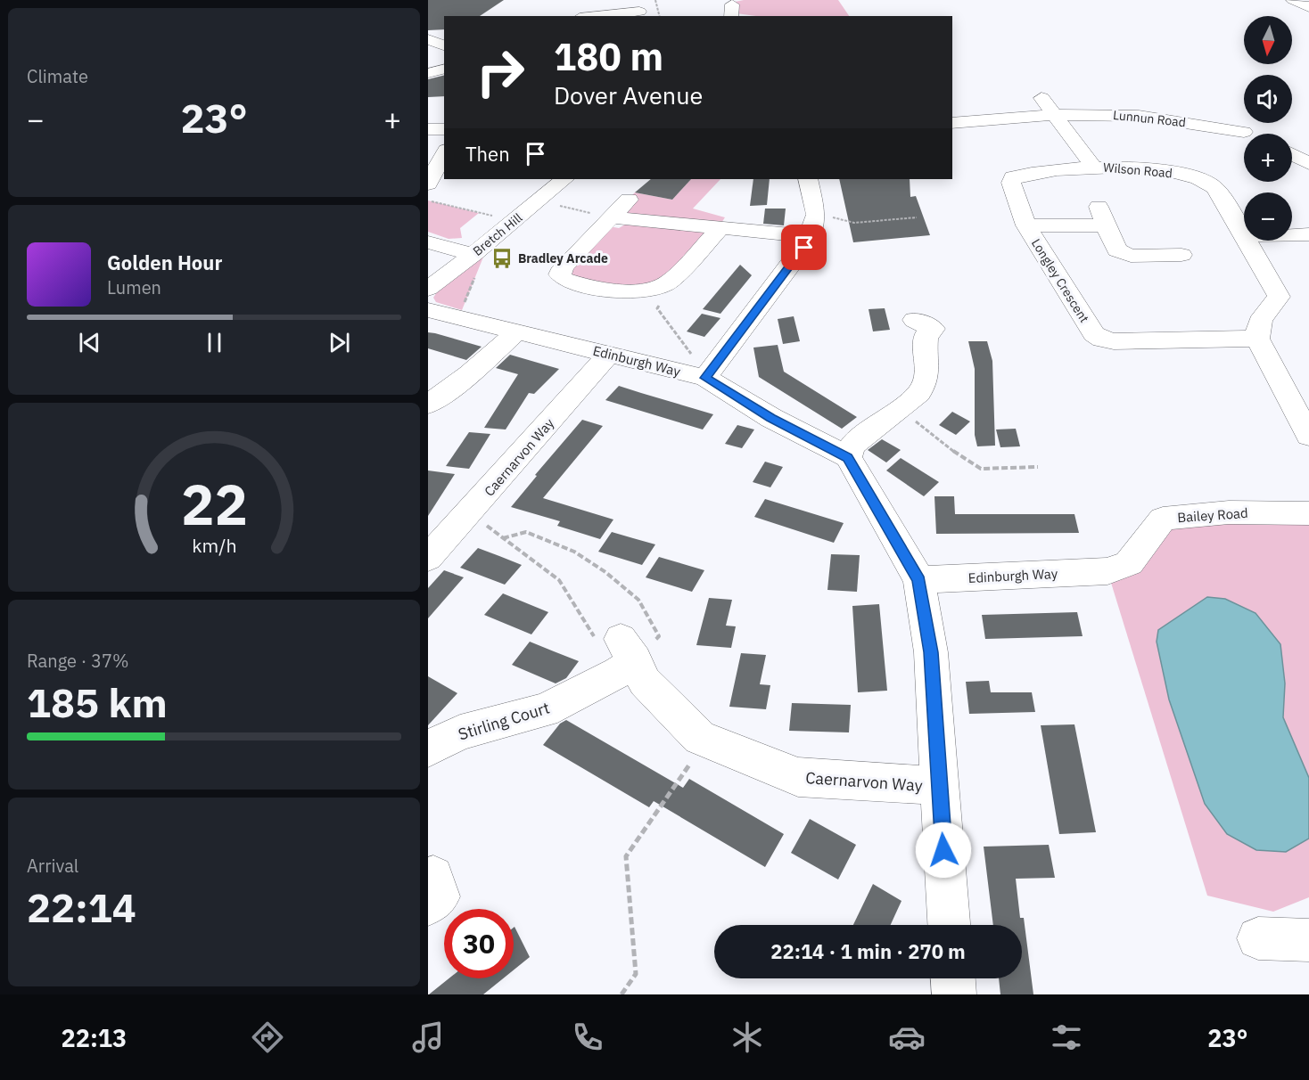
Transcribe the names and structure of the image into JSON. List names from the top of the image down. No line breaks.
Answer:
{"streets":{"street":["Lunnun Road","Wilson Road","Bretch Hill","Longley Crescent","Edinburgh Way","Caernarvon Way","Bailey Road","Stirling Court"]},"crossings":[["Wilson Road","Longley Crescent"],["Edinburgh Way","Caernarvon Way"],["Edinburgh Way","Bailey Road"],["Caernarvon Way","Stirling Court"]],"places":{"bus stop":["Bradley Arcade"]},"north":"bottom","page":{"tile":["Climate",["Range · 37%","185 km"],["Arrival","22:14"]],"map_buttons":["+","−"],"turn":["180 m","Dover Avenue"],"heat":["−","23°","+"],"then":"Then","song":["Golden Hour","Lumen"],"limit":"30","trip":"22:14 · 1 min · 270 m","tabs":["22:13","23°"],"gauge":["22","km/h"]}}
